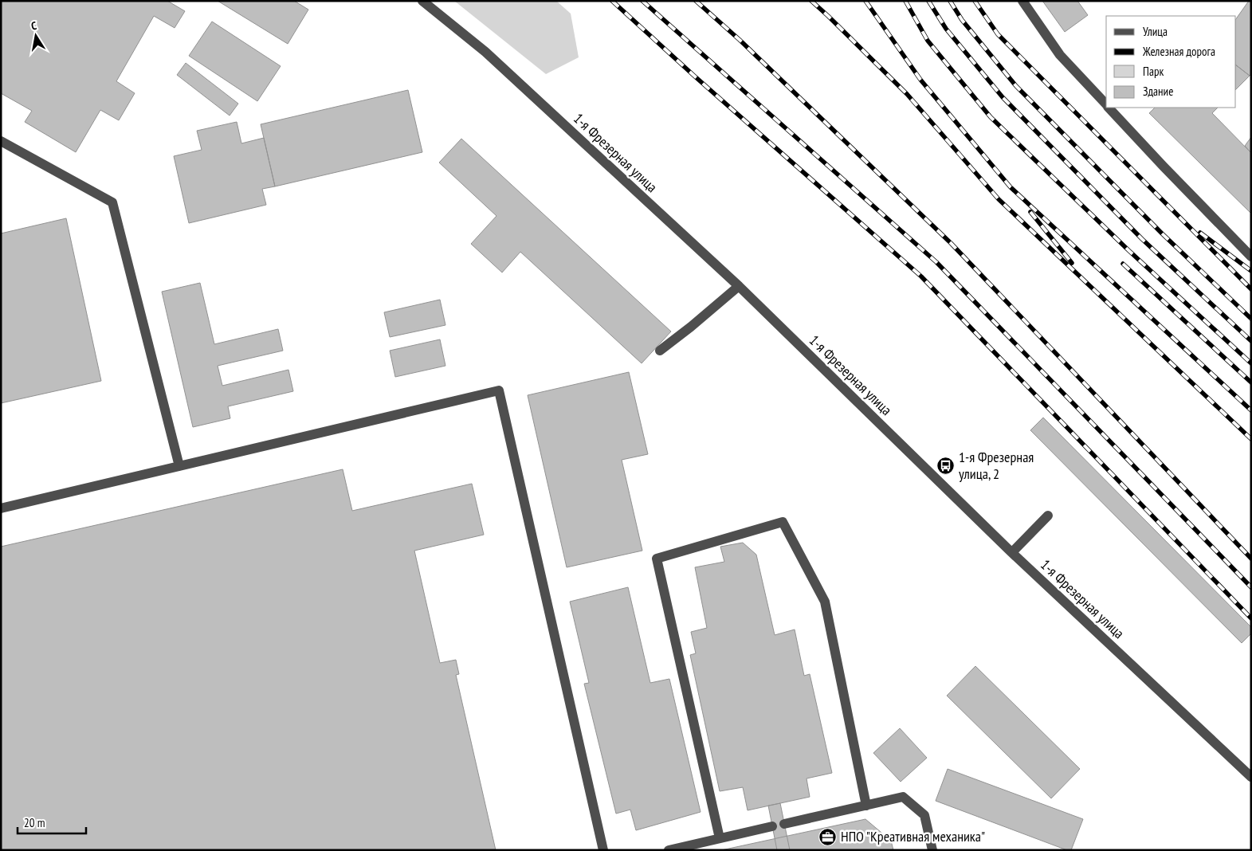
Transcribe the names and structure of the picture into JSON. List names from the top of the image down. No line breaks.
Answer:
{"streets":{"street":["1-я Фрезерная улица"]},"places":{"bus stop":["1-я Фрезерная улица, 2"],"office":["НПО \"Креативная механика\""]},"legend":["Улица","Железная дорога","Парк","Здание"],"scale_bar":"20 m","north":"top"}
